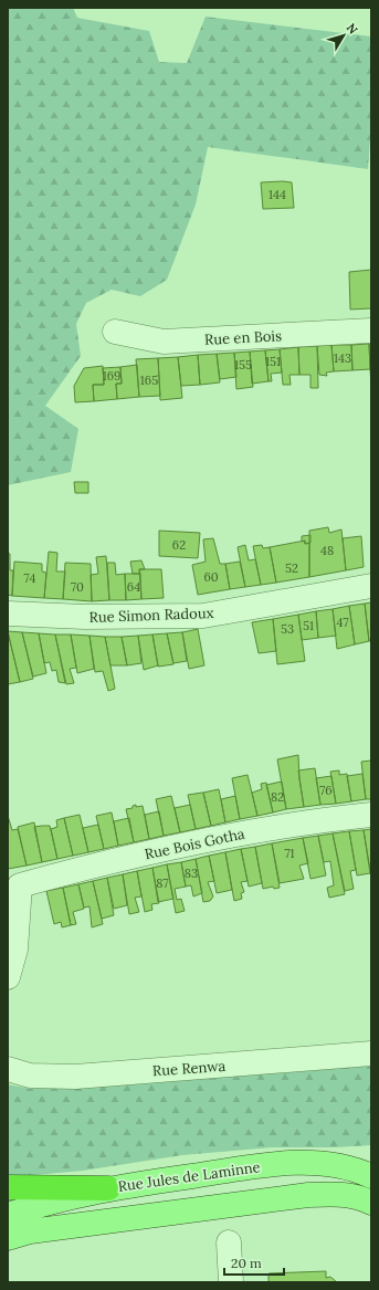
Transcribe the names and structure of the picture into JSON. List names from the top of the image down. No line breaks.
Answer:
{"streets":{"main road":["Rue Jules de Laminne"],"street":["Rue en Bois","Rue Simon Radoux","Rue Bois Gotha","Rue Renwa"]},"house_numbers":["144","143","151","155","169","165","62","48","52","60","74","70","64","47","51","53","76","82","71","83","87"],"scale_bar":"20 m","north":"top right"}
